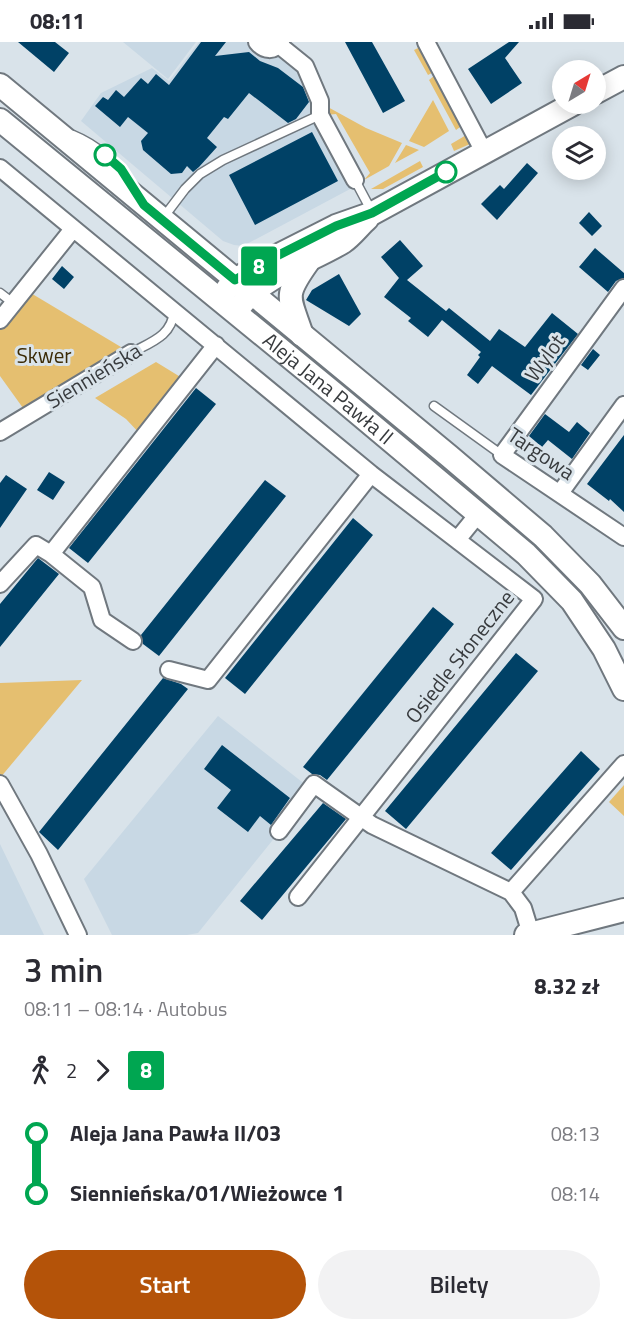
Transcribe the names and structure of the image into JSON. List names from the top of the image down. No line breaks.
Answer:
{"streets":{"main road":["Aleja Jana Pawła II"],"street":["Wylot","Siennieńska","Targowa","Osiedle Słoneczne"]},"crossings":[["Wylot","Targowa"],["Siennieńska","Osiedle Słoneczne"]],"parks":["Skwer"],"lines":["bus line 8"],"north":"top right","page":{"status":"08:11","on_map":"8","heading":["3 min","08:11 – 08:14 · Autobus","8.32 zł"],"legs":["2","8"],"list":[{"name":"Aleja Jana Pawła II/03","value":"08:13"},{"name":"Siennieńska/01/Wieżowce 1","value":"08:14"}],"buttons":["Start","Bilety"]}}
